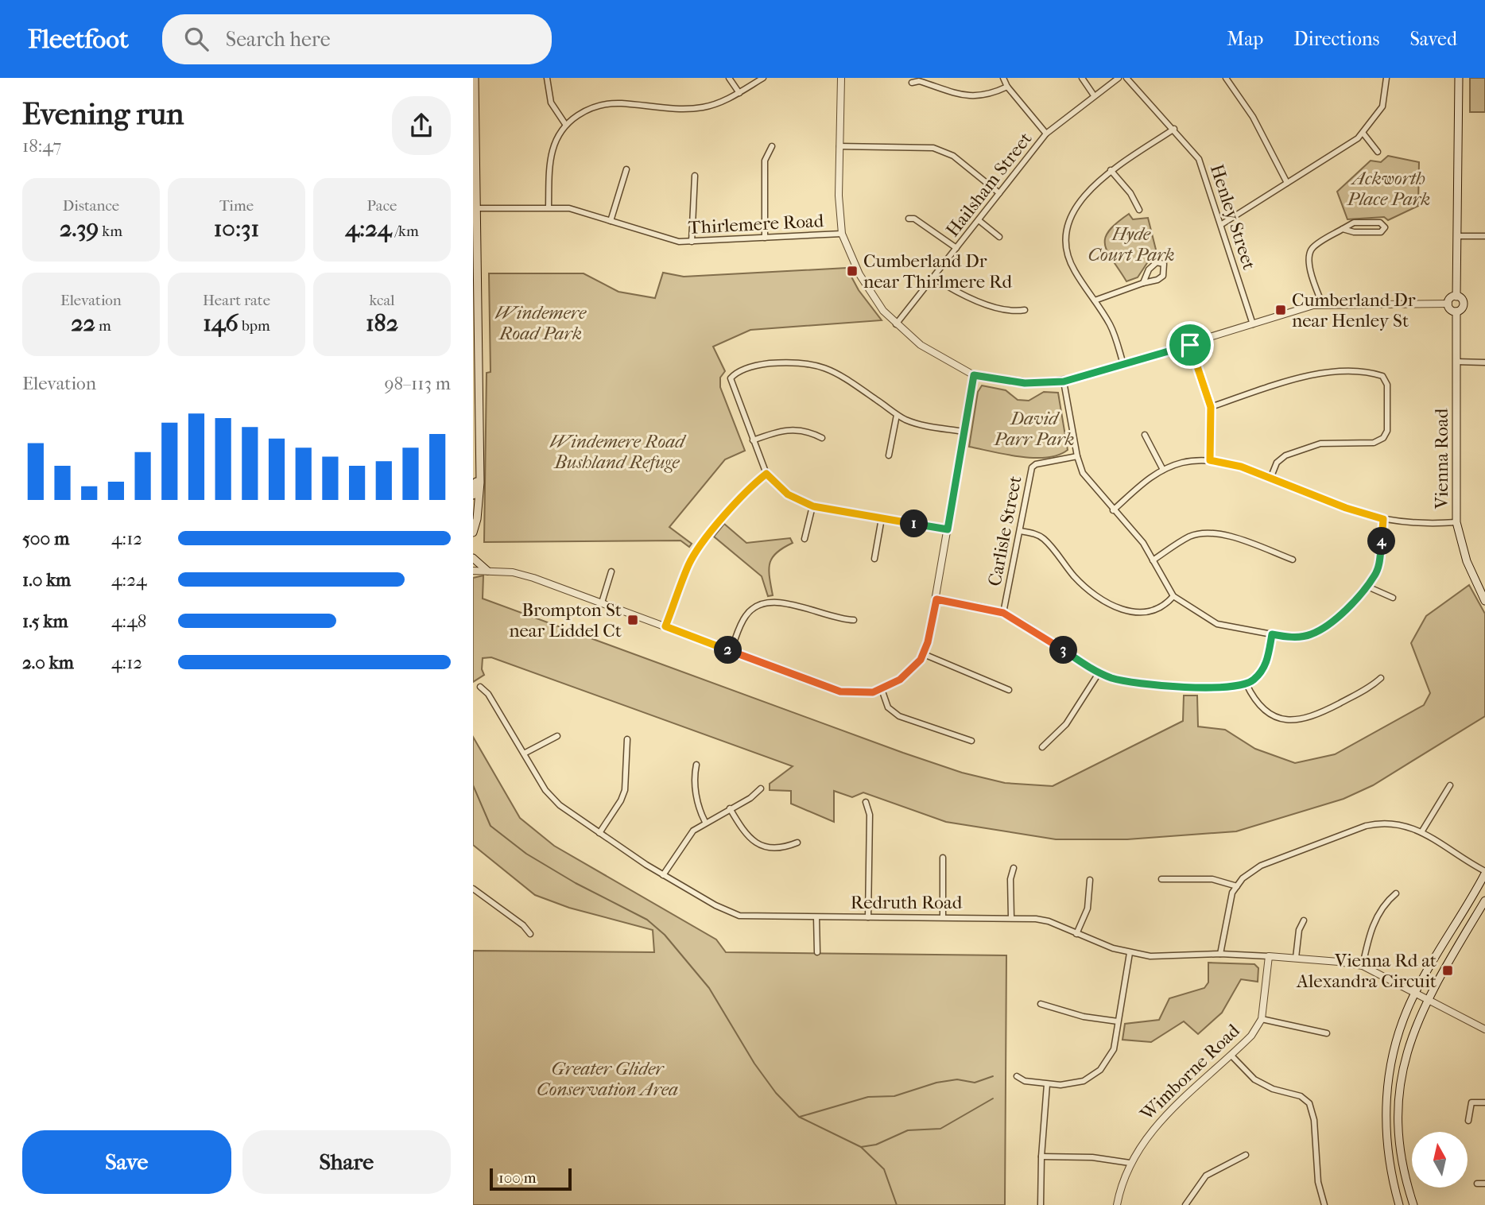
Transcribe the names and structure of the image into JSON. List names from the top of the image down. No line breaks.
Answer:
{"streets":{"main road":["Vienna Road"],"street":["Hailsham Street","Henley Street","Thirlemere Road","Carlisle Street","Redruth Road","Wimborne Road"]},"crossings":[["Redruth Road","Wimborne Road"]],"parks":["Ackworth Place Park","Hyde Court Park","Windemere Road Park","David Parr Park","Windemere Road Bushland Refuge","Greater Glider Conservation Area"],"places":{"transit":["Cumberland Dr near Thirlmere Rd","Cumberland Dr near Henley St","Brompton St near Liddel Ct","Vienna Rd at Alexandra Circuit"]},"scale_bar":"100 m","north":"top","page":{"header":"Fleetfoot","search":"Search here","nav":["Map","Directions","Saved"],"heading":["Evening run","18:47"],"stats":[["Distance","2.39 km"],["Time","10:31"],["Pace","4:24 /km"],["Elevation","22 m"],["Heart rate","146 bpm"],["kcal","182"]],"chart":["Elevation","98–113 m"],"pins":["1","4","2","3"],"list":[{"name":"500 m","note":"4:12"},{"name":"1.0 km","note":"4:24"},{"name":"1.5 km","note":"4:48"},{"name":"2.0 km","note":"4:12"}],"buttons":["Save","Share"],"scale":"100 m"}}
